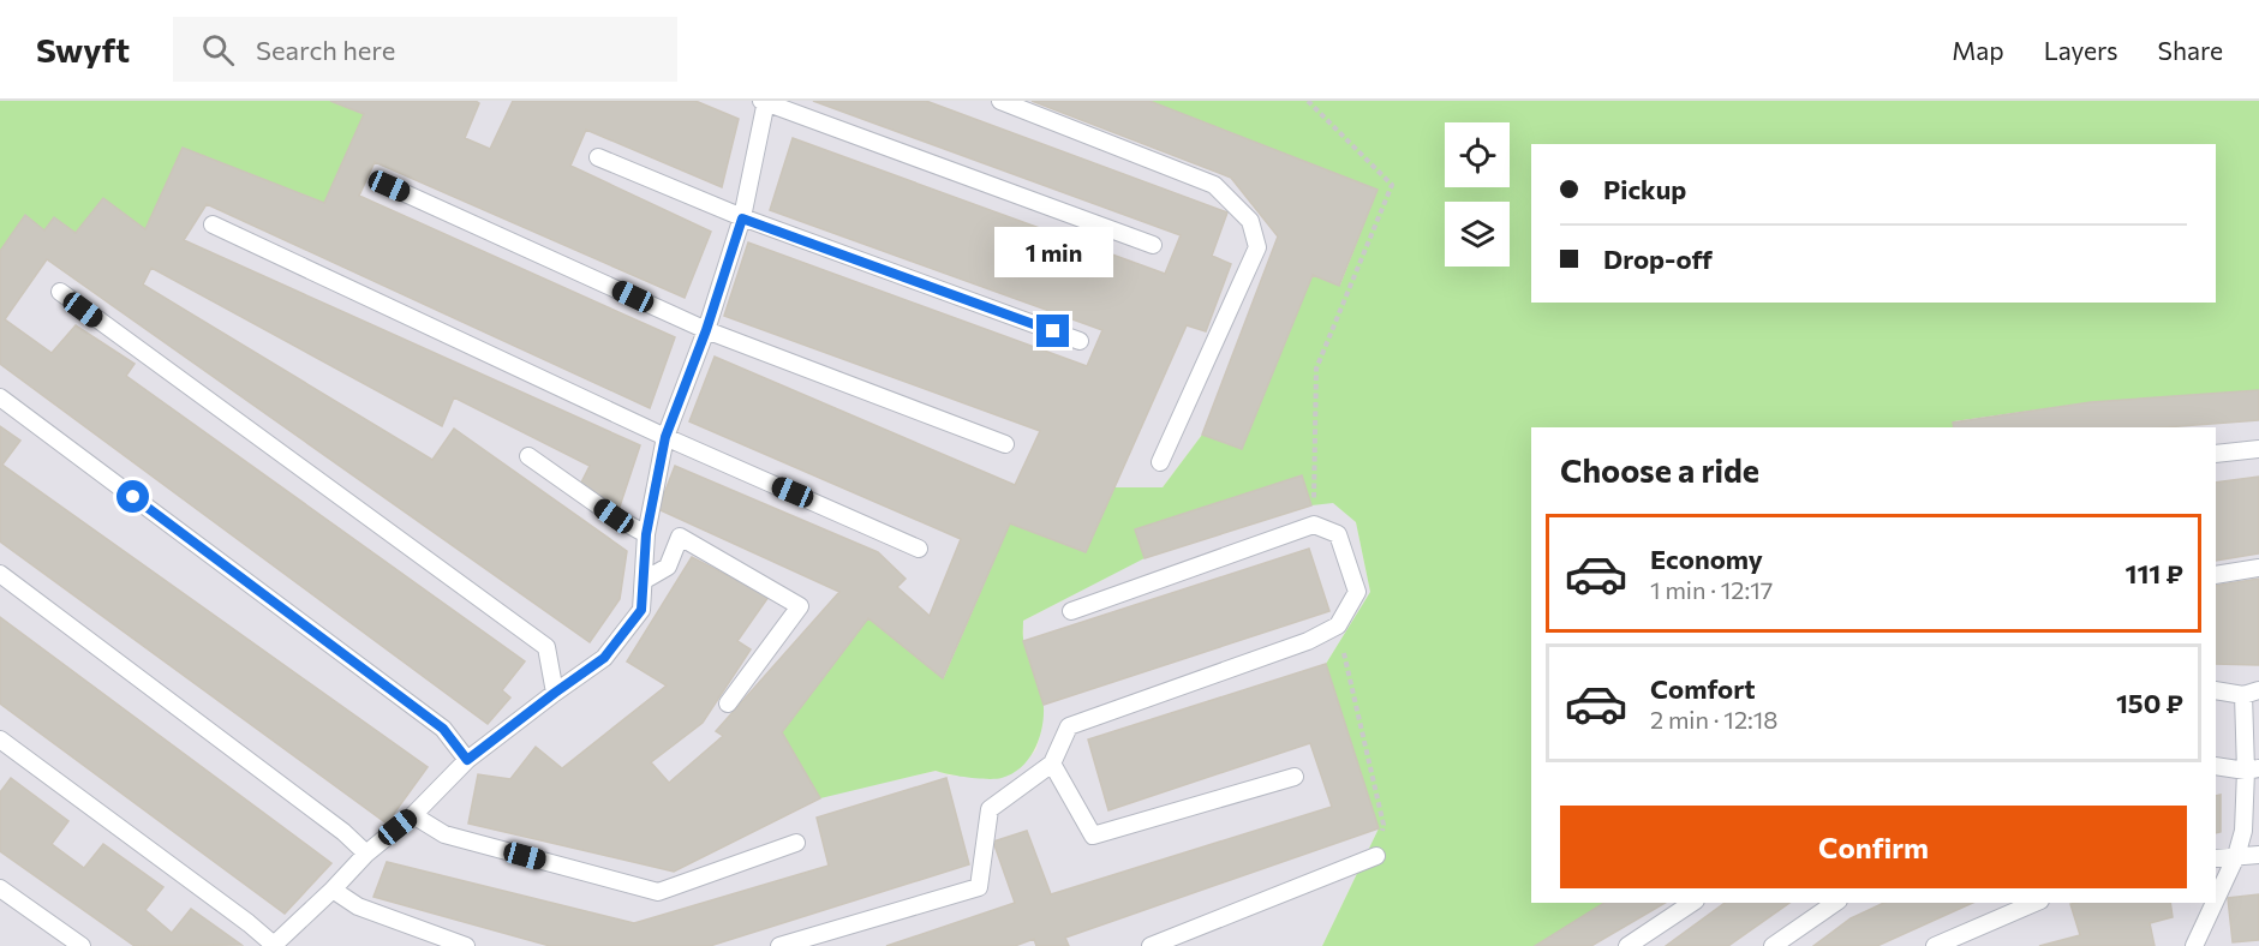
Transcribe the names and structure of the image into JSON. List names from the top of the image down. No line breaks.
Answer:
{"page":{"header":"Swyft","search":"Search here","nav":["Map","Layers","Share"],"banner":["Pickup","Drop-off"],"bubble":"1 min","heading":"Choose a ride","list":[{"name":"Economy","note":"1 min · 12:17","value":"111 ₽"},{"name":"Comfort","note":"2 min · 12:18","value":"150 ₽"}],"buttons":"Confirm"}}
